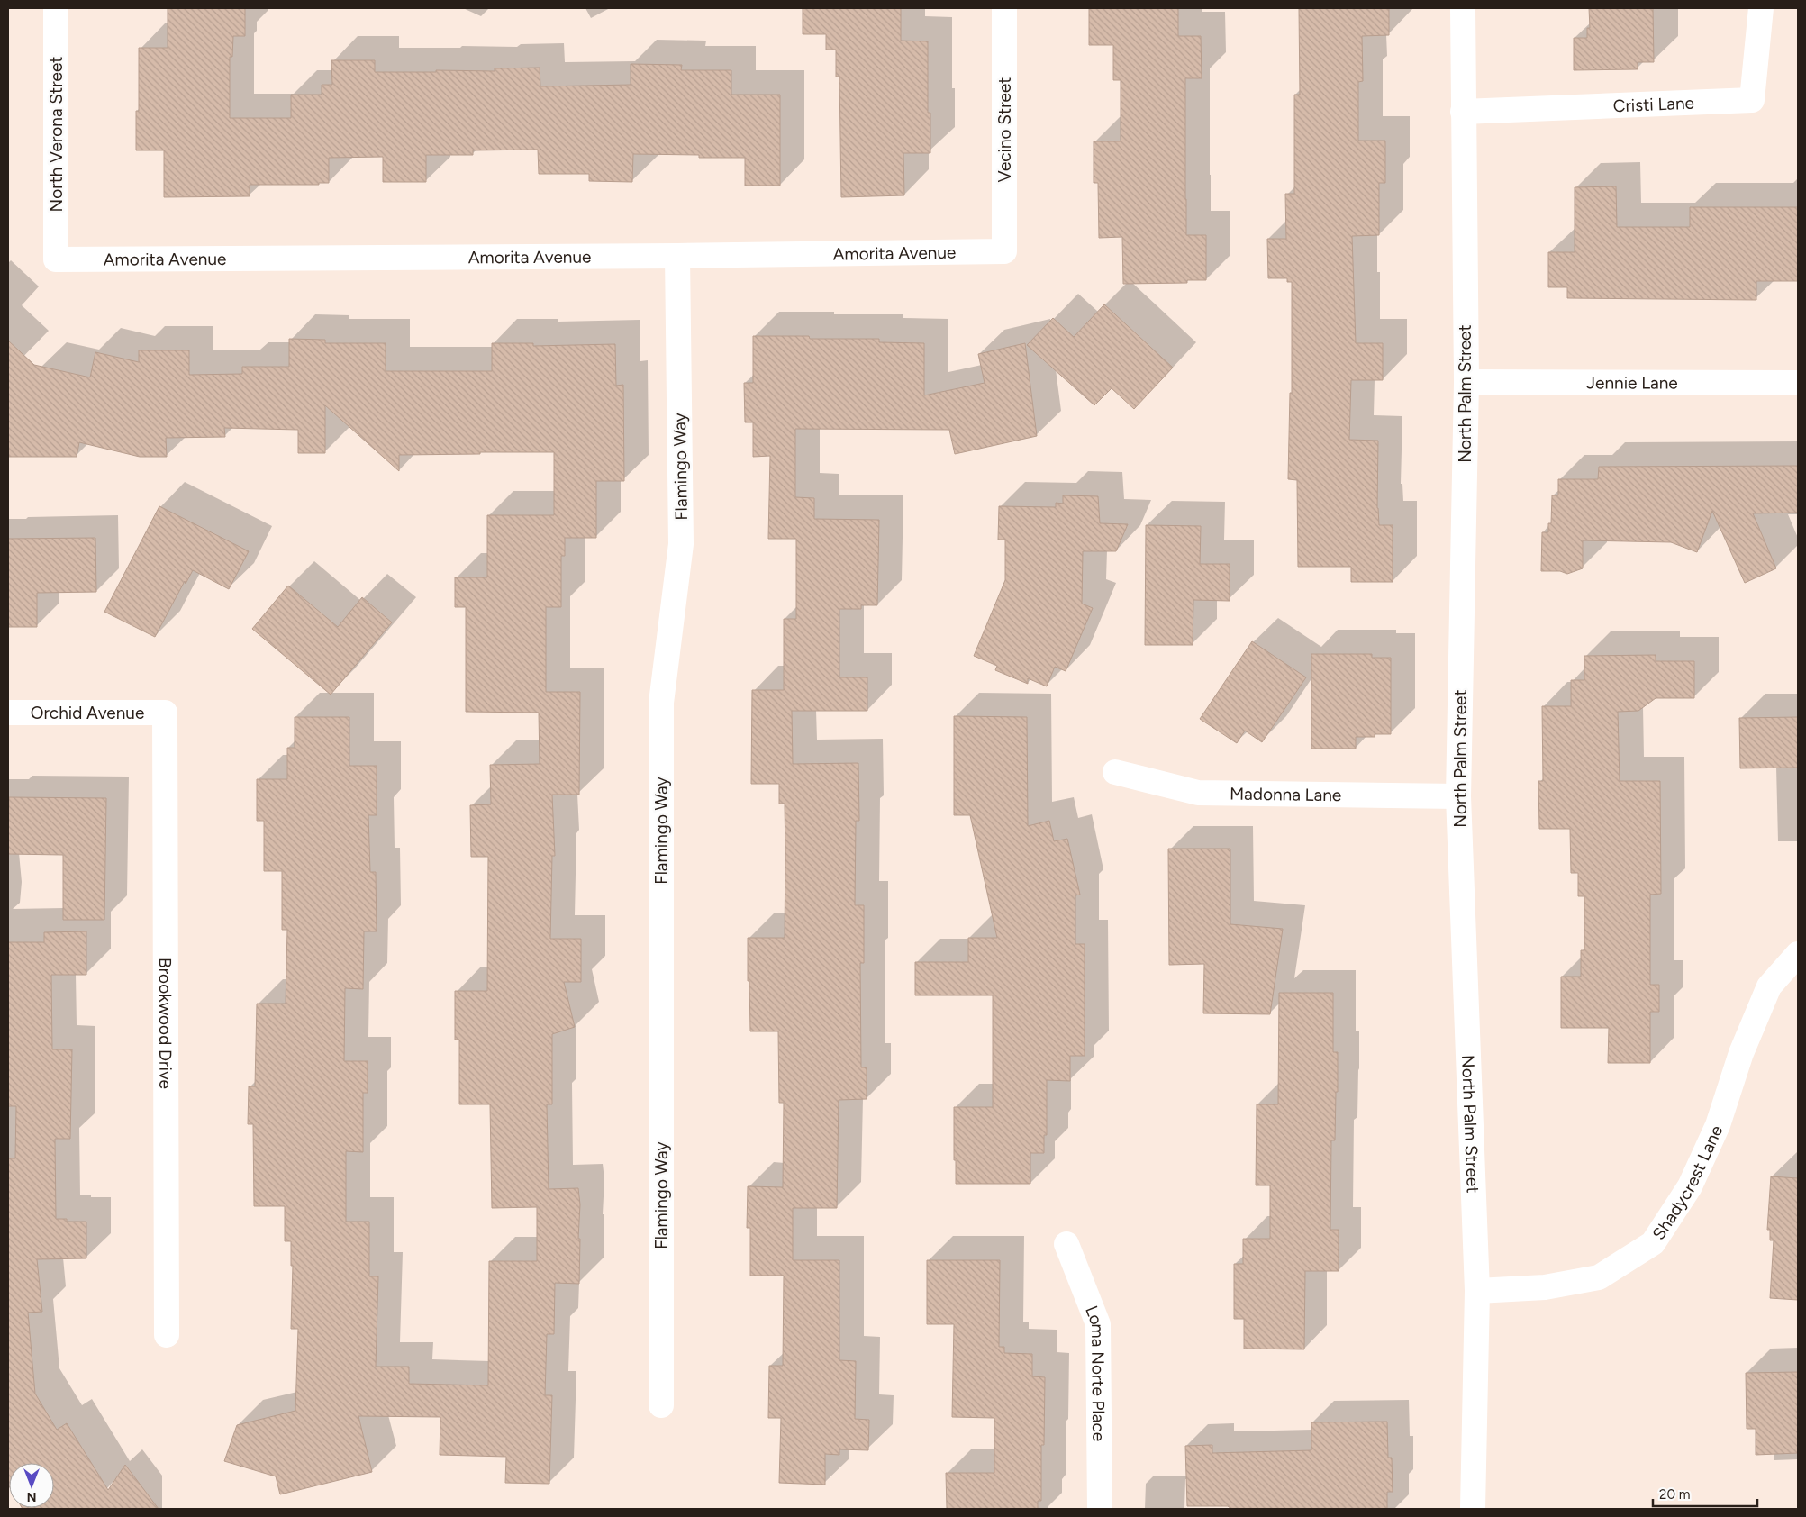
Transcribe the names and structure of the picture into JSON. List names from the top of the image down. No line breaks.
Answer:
{"streets":{"street":["Cristi Lane","Vecino Street","North Verona Street","Amorita Avenue","Jennie Lane","North Palm Street","Flamingo Way","Orchid Avenue","Madonna Lane","Brookwood Drive","Shadycrest Lane","Loma Norte Place"]},"crossings":[["Cristi Lane","North Palm Street"],["Vecino Street","Amorita Avenue"],["North Verona Street","Amorita Avenue"],["Amorita Avenue","Flamingo Way"],["Jennie Lane","North Palm Street"],["North Palm Street","Madonna Lane"],["North Palm Street","Shadycrest Lane"],["Orchid Avenue","Brookwood Drive"]],"scale_bar":"20 m","north":"bottom"}
